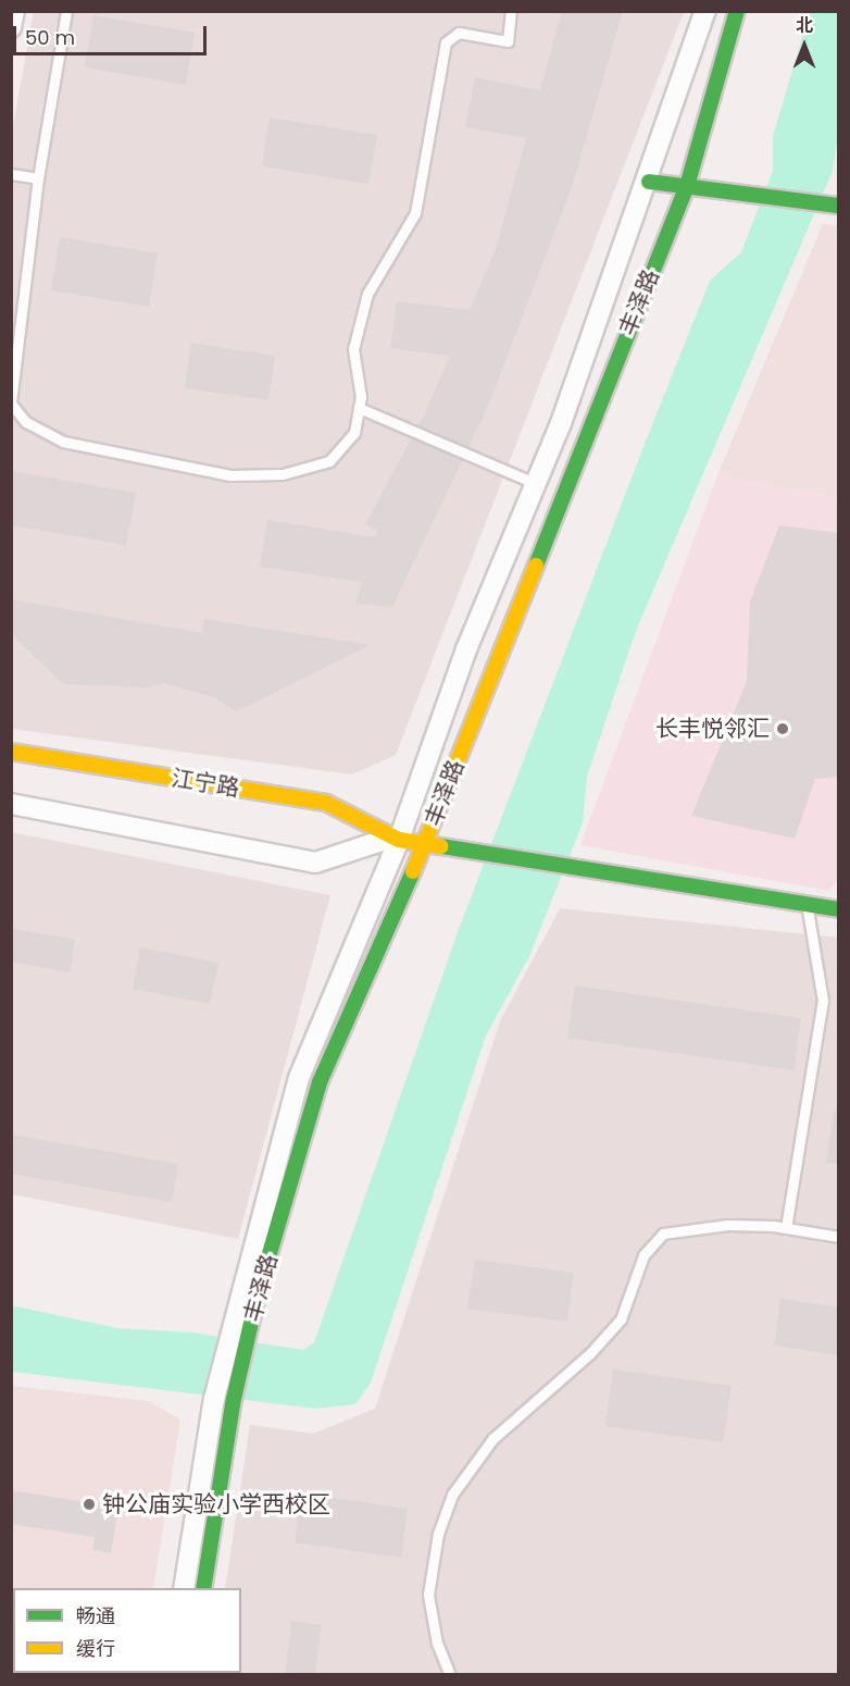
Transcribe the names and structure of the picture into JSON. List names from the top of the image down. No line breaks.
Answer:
{"streets":{"street":["丰泽路","江宁路"]},"crossings":[["丰泽路","江宁路"]],"places":["长丰悦邻汇","钟公庙实验小学西校区"],"legend":["畅通","缓行"],"scale_bar":"50 m","north":"top"}
